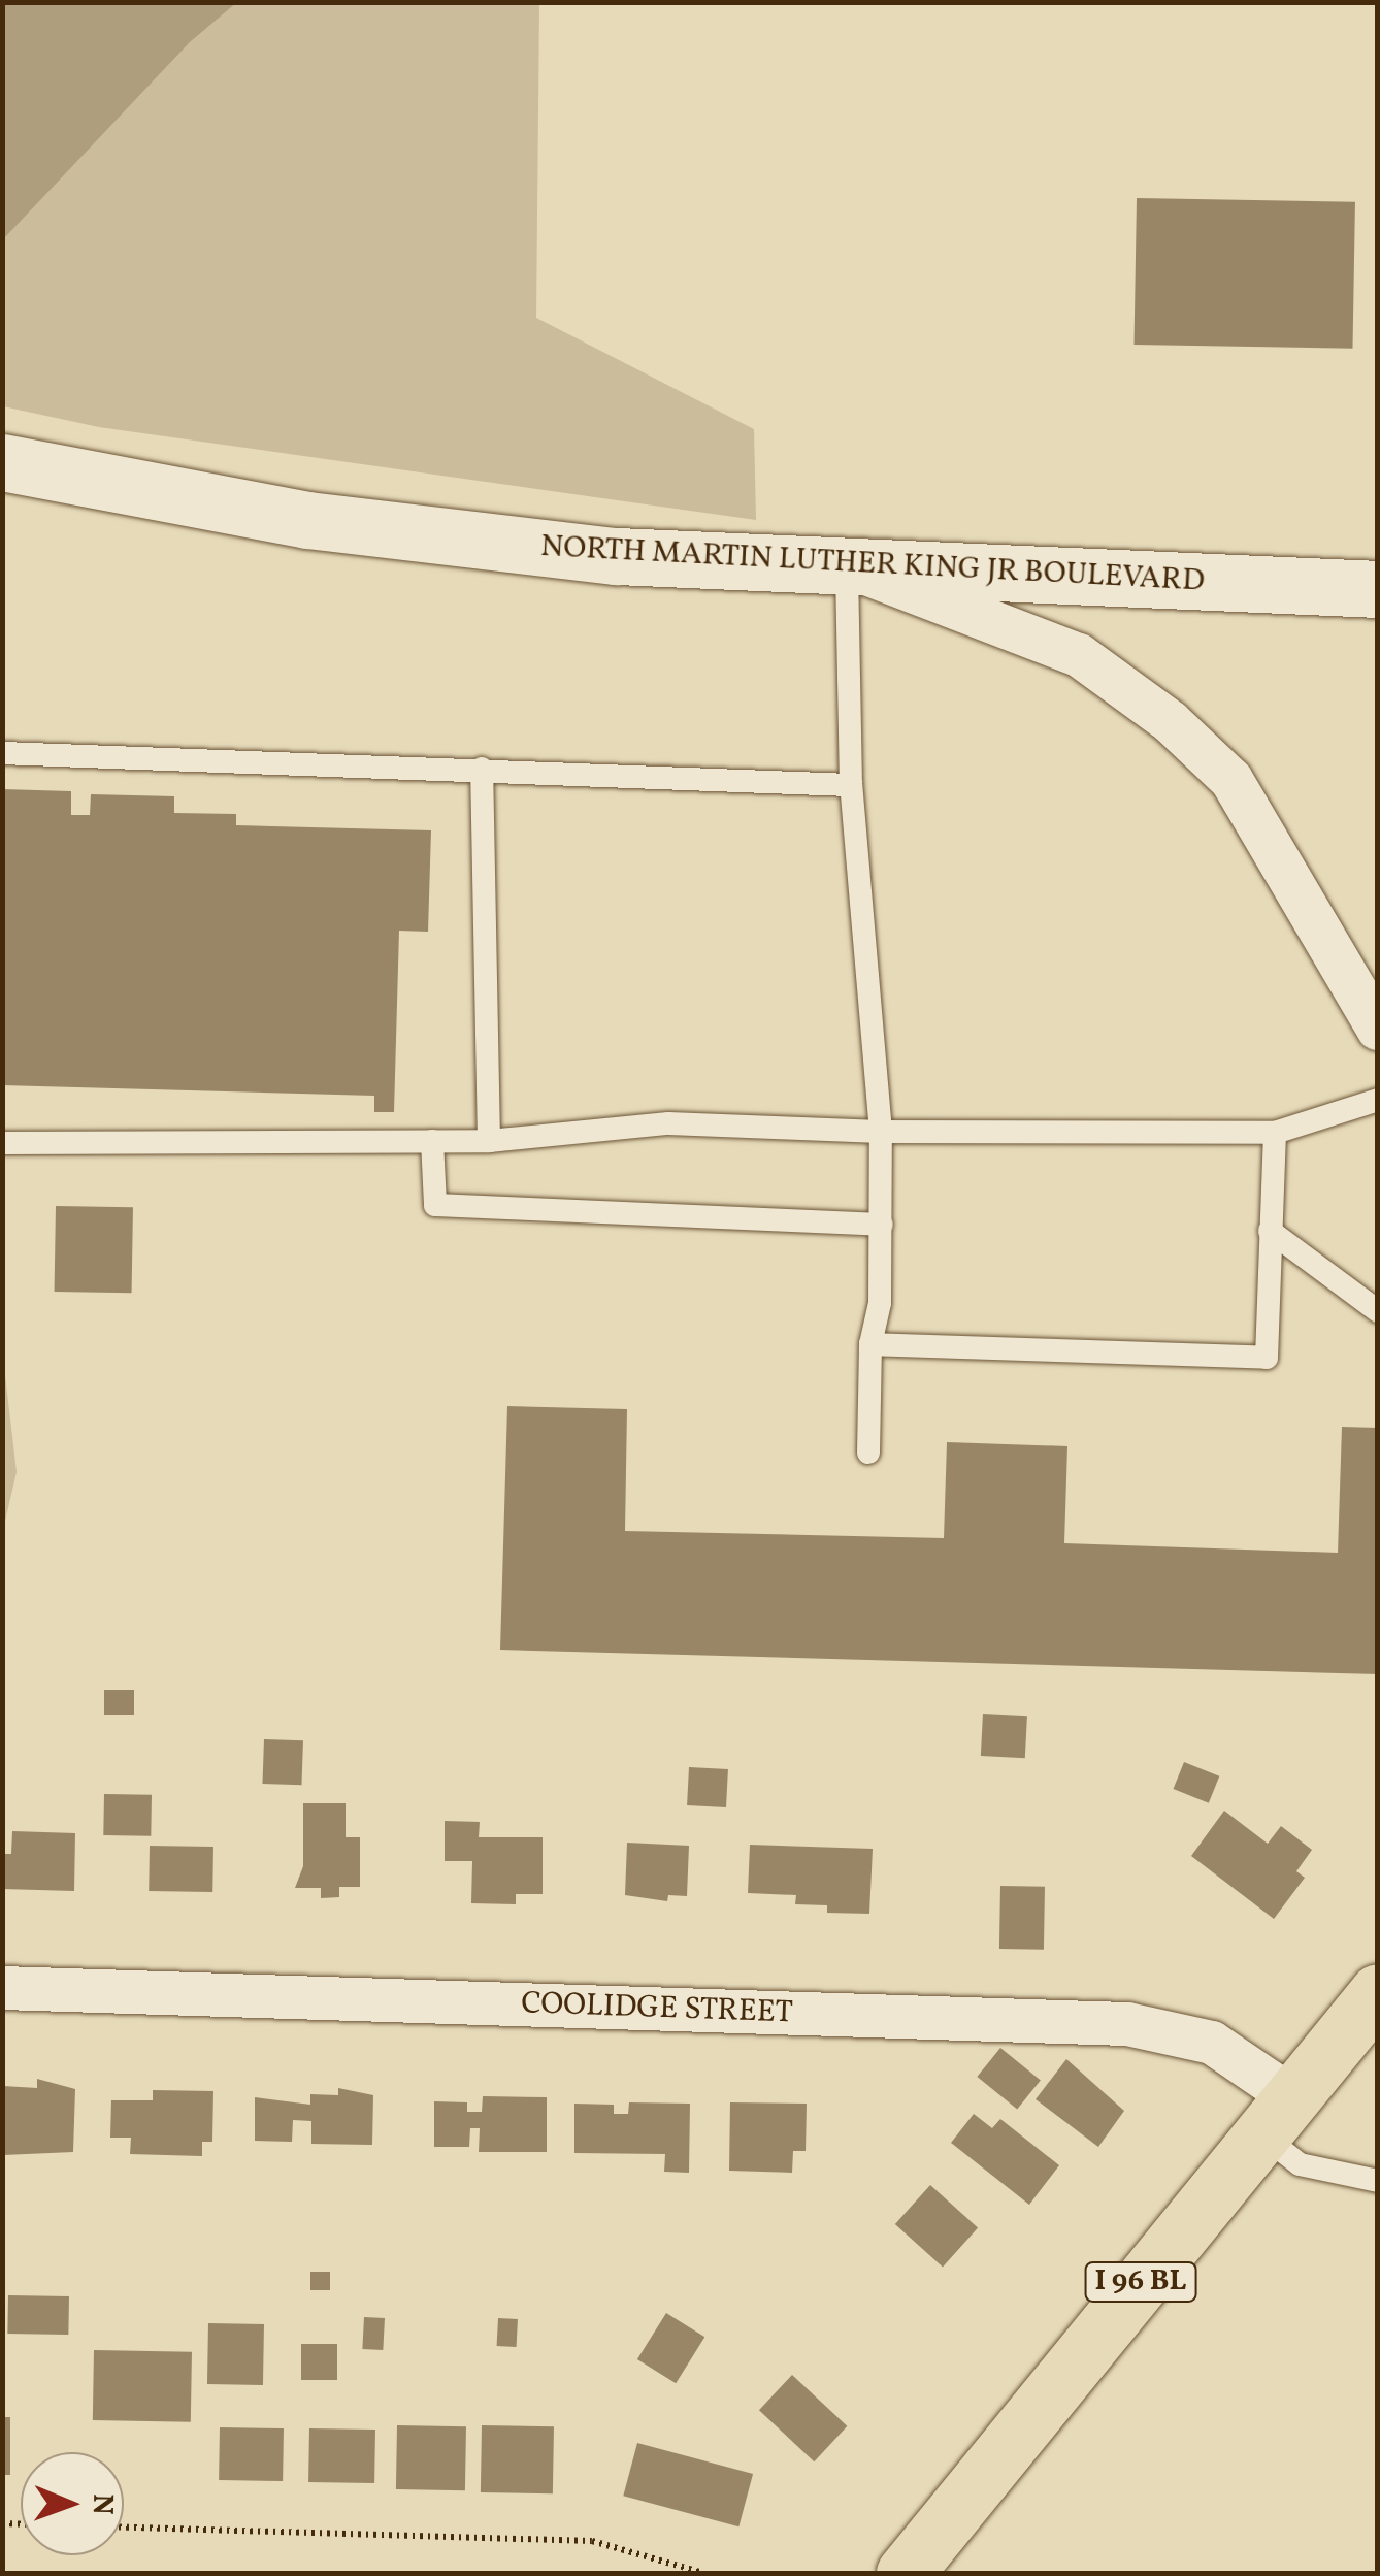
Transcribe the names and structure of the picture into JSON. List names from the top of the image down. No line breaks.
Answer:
{"streets":{"main road":["I 96 BL"],"street":["NORTH MARTIN LUTHER KING JR BOULEVARD","COOLIDGE STREET"]},"crossings":[["COOLIDGE STREET","I 96 BL"]],"north":"right"}
